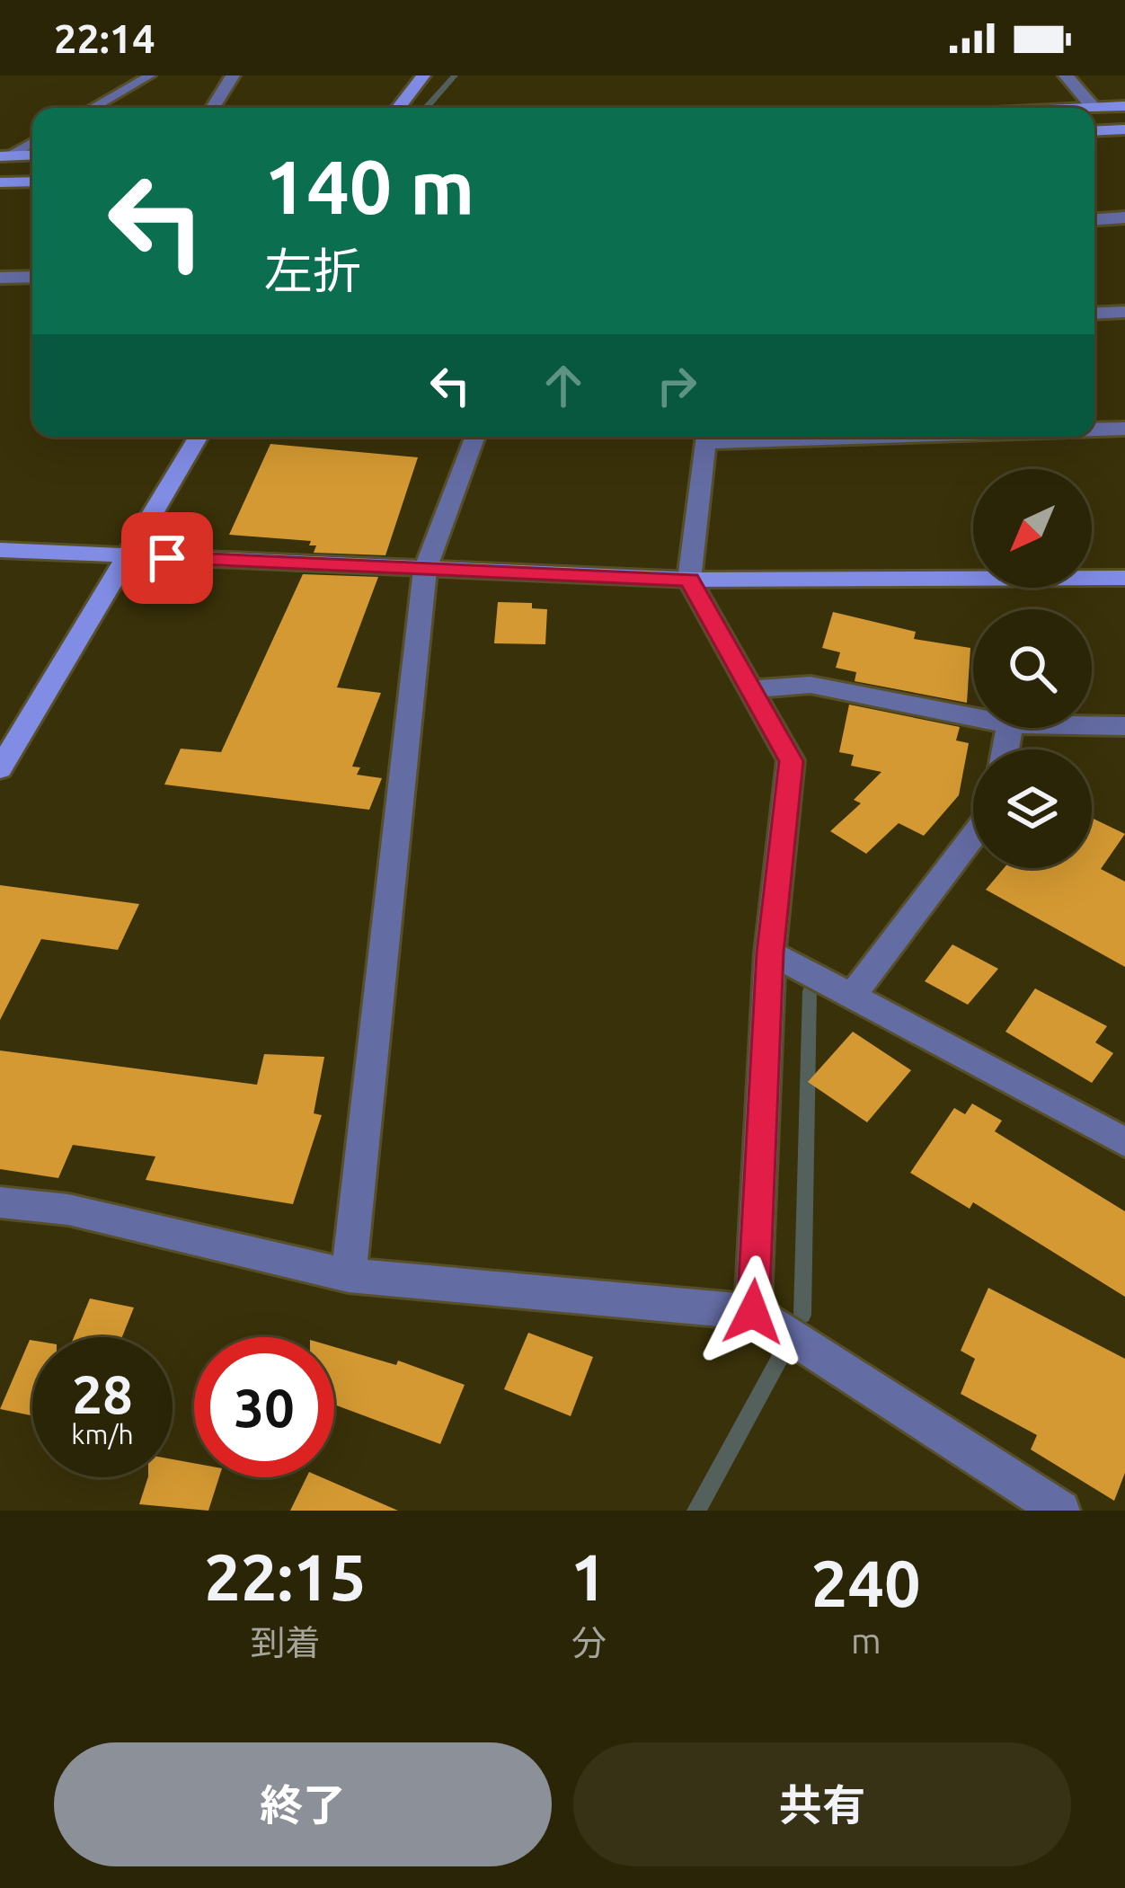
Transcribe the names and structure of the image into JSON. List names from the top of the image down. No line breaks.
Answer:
{"north":"bottom left","page":{"status":"22:14","turn":["140 m","左折"],"speed":"28 km/h","limit":"30","eta":["22:15","到着","1","分","240","m"],"buttons":["終了","共有"]}}
